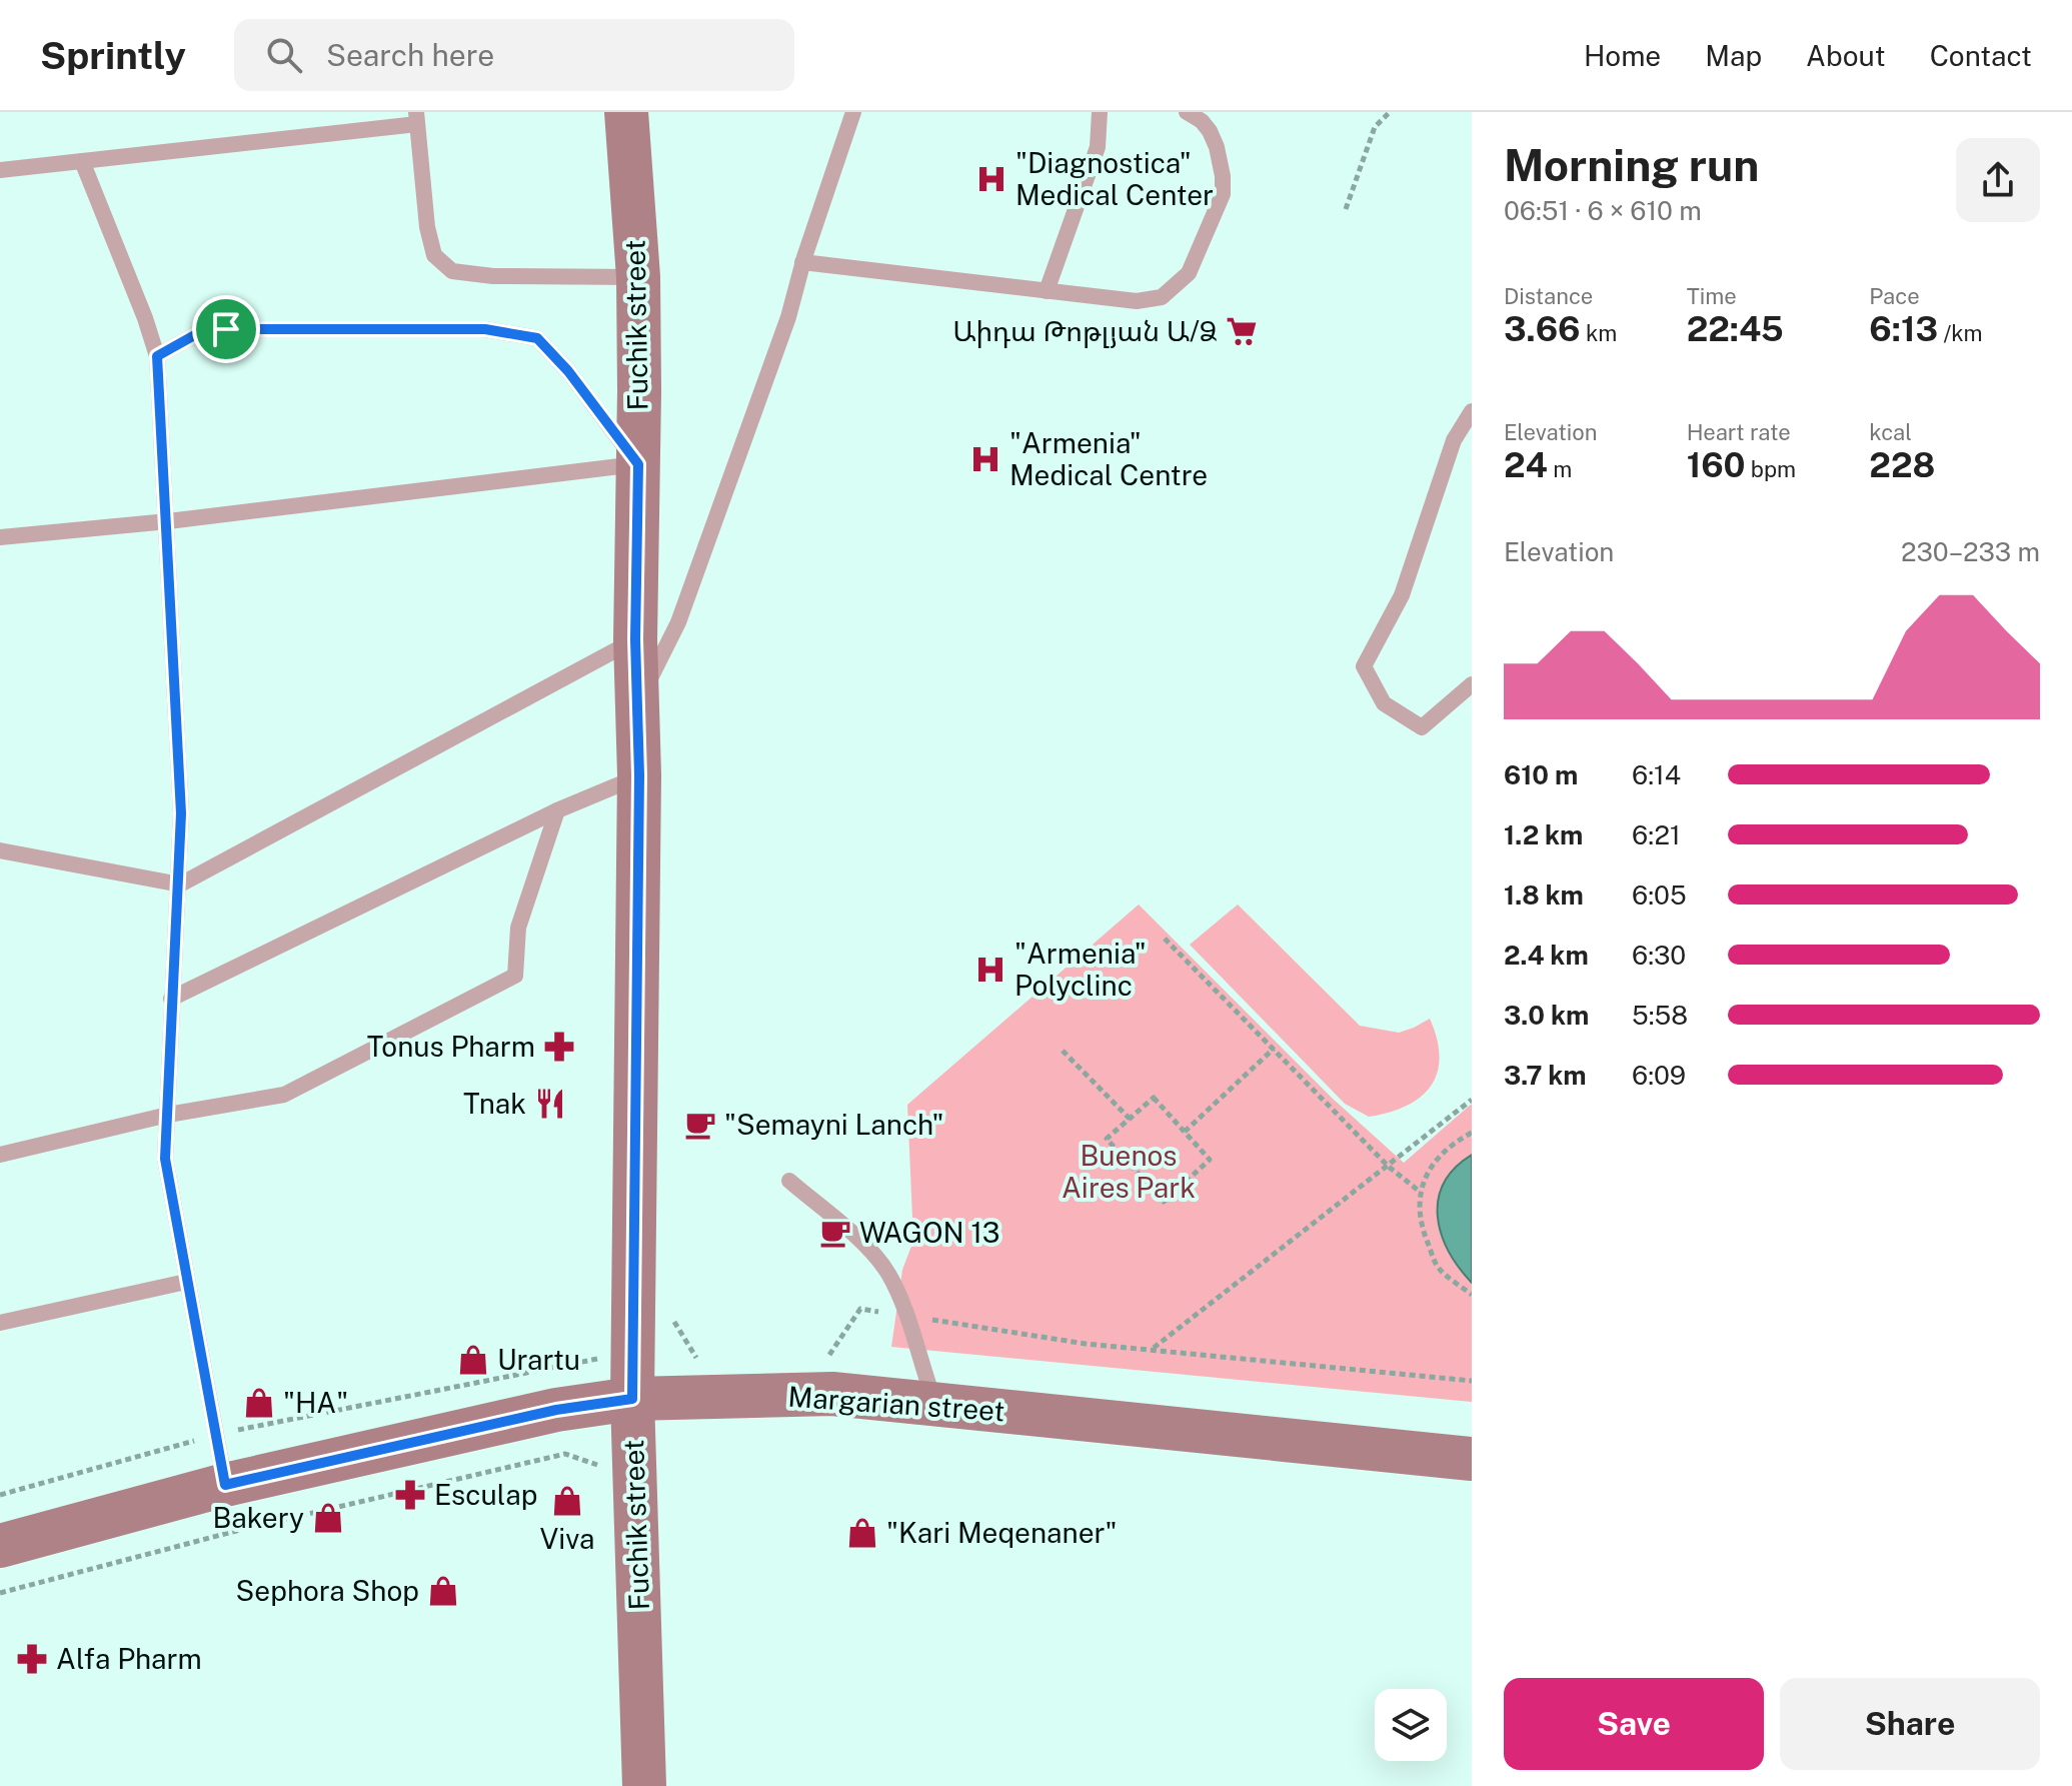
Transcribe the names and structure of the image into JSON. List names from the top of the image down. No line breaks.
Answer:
{"streets":{"main road":["Fuchik street","Margarian street"]},"crossings":[["Fuchik street","Margarian street"]],"parks":["Buenos Aires Park"],"places":{"hospital":["\"Diagnostica\" Medical Center","\"Armenia\" Medical Centre","\"Armenia\" Polyclinc"],"supermarket":["Աիդա Թոթլյան Ա/Ձ"],"pharmacy":["Tonus Pharm","Esculap","Alfa Pharm"],"restaurant":["Tnak"],"cafe":["\"Semayni Lanch\"","WAGON 13"],"shop":["Urartu","\"HA\"","Viva","Bakery","\"Kari Meqenaner\"","Sephora Shop"]},"page":{"header":"Sprintly","search":"Search here","nav":["Home","Map","About","Contact"],"heading":["Morning run","06:51 · 6 × 610 m"],"stats":[["Distance","3.66 km"],["Time","22:45"],["Pace","6:13 /km"],["Elevation","24 m"],["Heart rate","160 bpm"],["kcal","228"]],"chart":["Elevation","230–233 m"],"list":[{"name":"610 m","note":"6:14"},{"name":"1.2 km","note":"6:21"},{"name":"1.8 km","note":"6:05"},{"name":"2.4 km","note":"6:30"},{"name":"3.0 km","note":"5:58"},{"name":"3.7 km","note":"6:09"}],"buttons":["Save","Share"]}}
